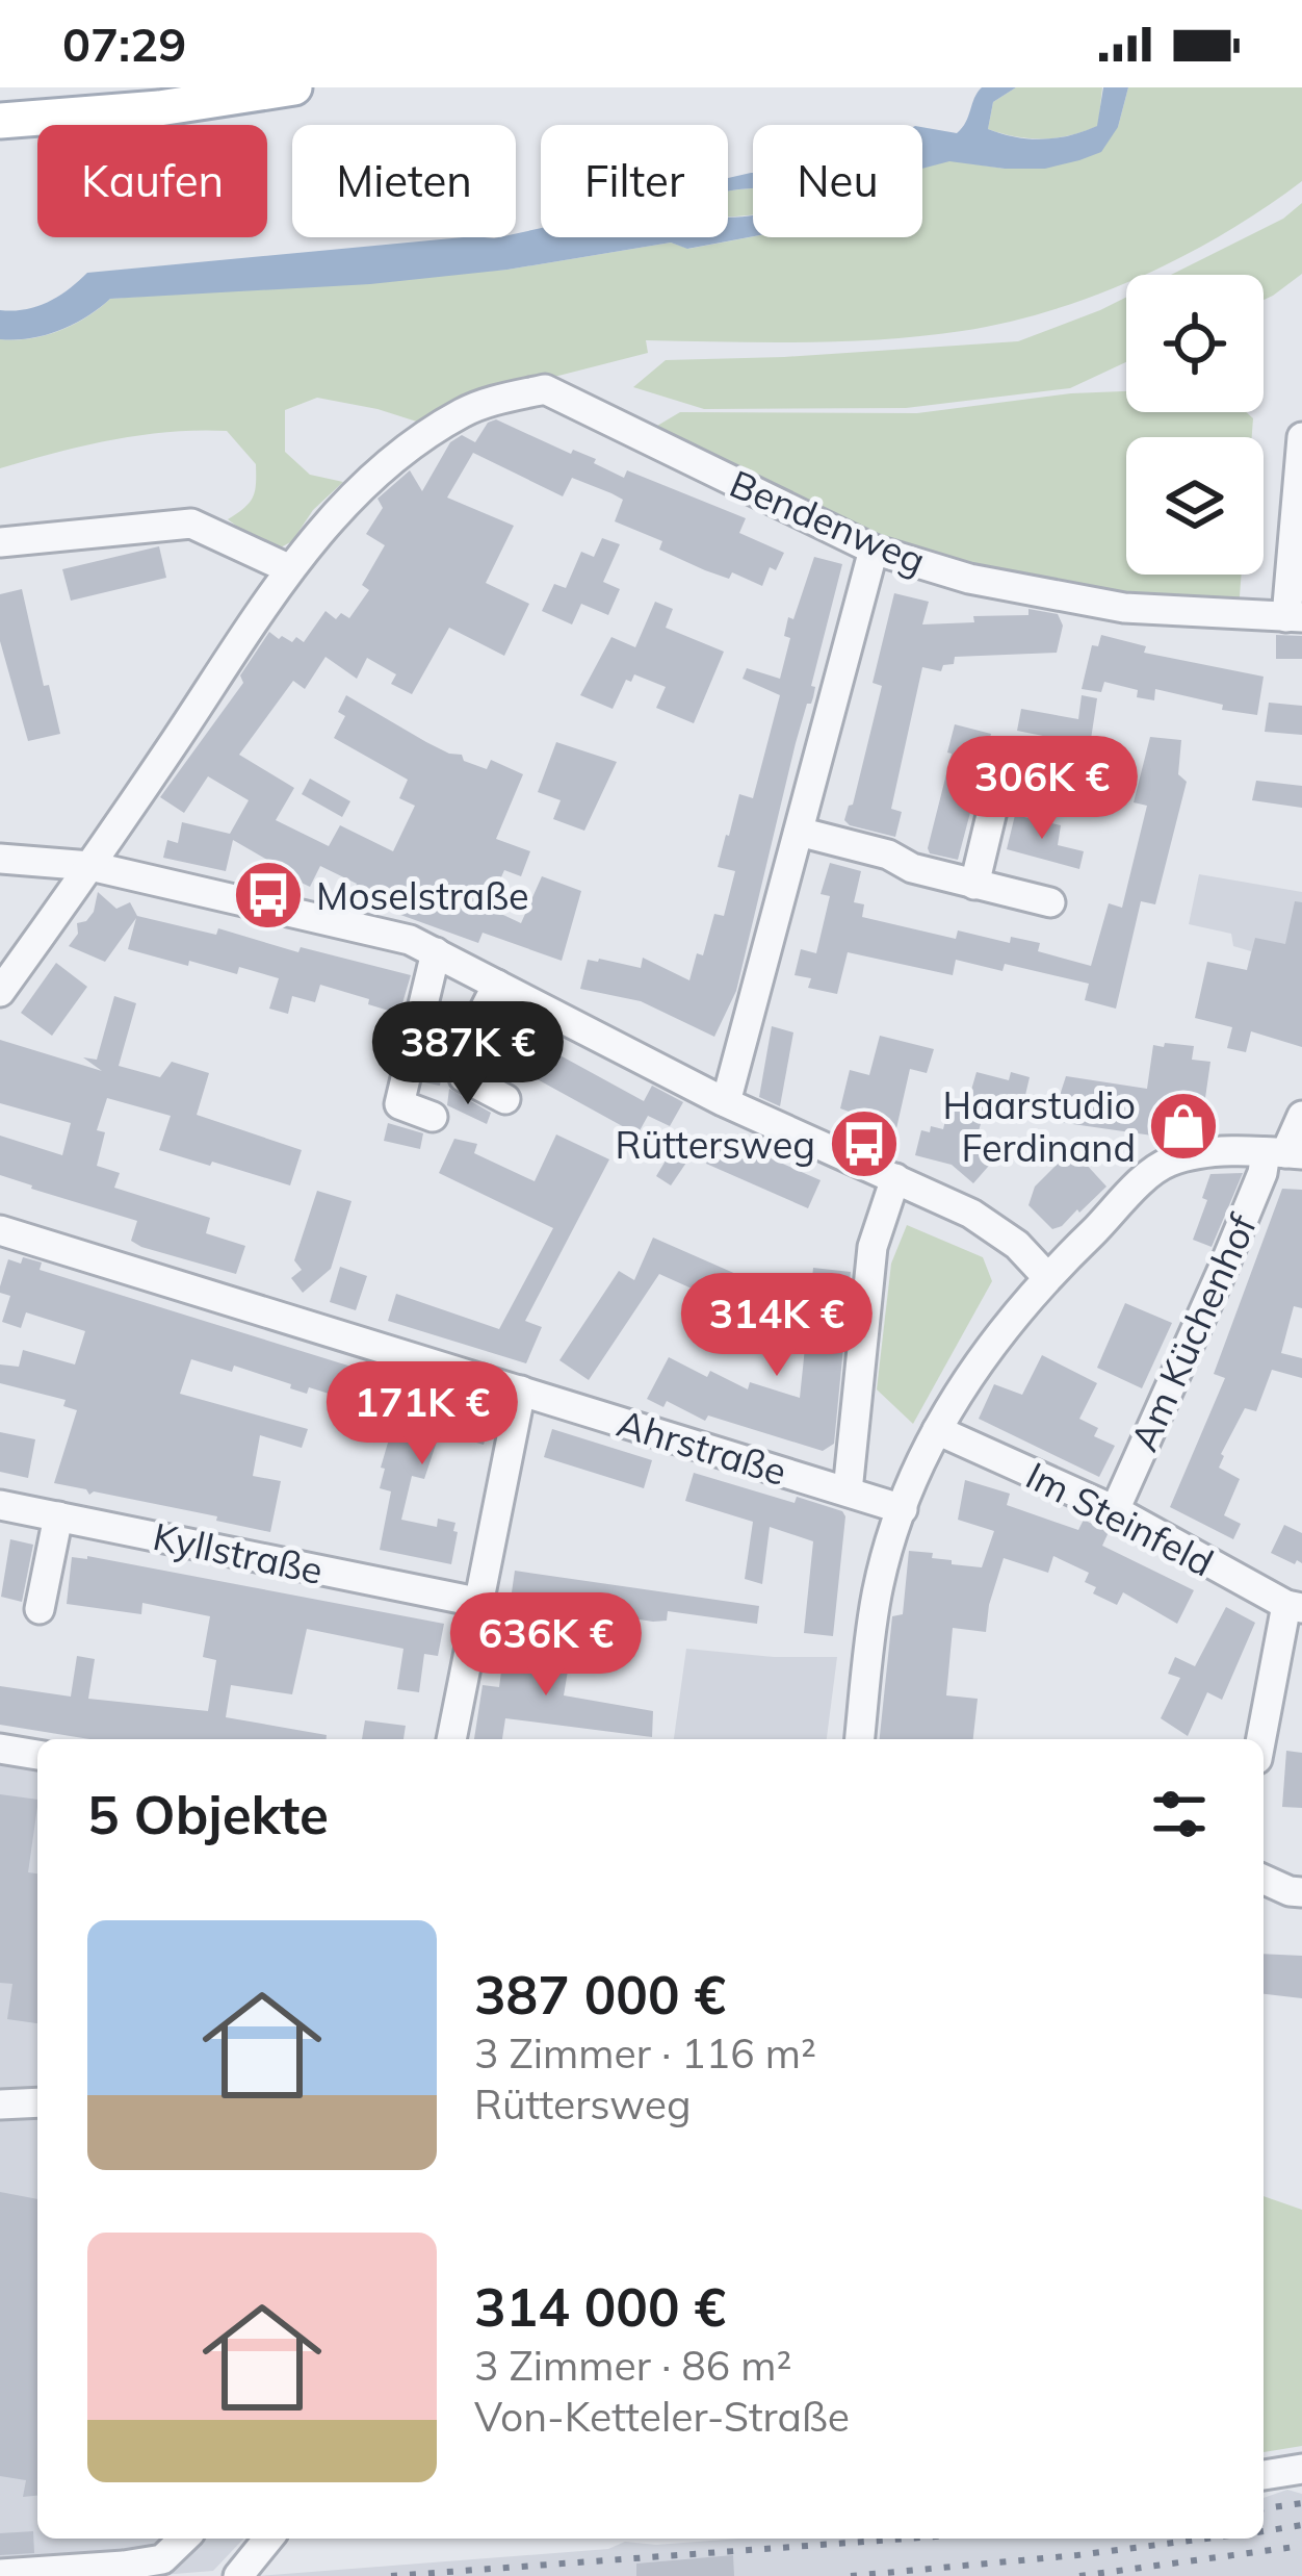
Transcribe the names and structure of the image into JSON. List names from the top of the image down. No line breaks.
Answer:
{"streets":{"street":["Bendenweg","Am Küchenhof","Ahrstraße","Im Steinfeld","Kyllstraße"]},"crossings":[["Am Küchenhof","Im Steinfeld"]],"places":{"bus stop":["Moselstraße","Rüttersweg"],"shop":["Haarstudio Ferdinand"]},"page":{"status":"07:29","chip":["Kaufen","Mieten","Filter","Neu"],"price":["306K €","387K €","314K €","171K €","636K €"],"heading":"5 Objekte","list":[{"name":"387 000 €","note":"3 Zimmer · 116 m² · Rüttersweg"},{"name":"314 000 €","note":"3 Zimmer · 86 m² · Von-Ketteler-Straße"}]}}
